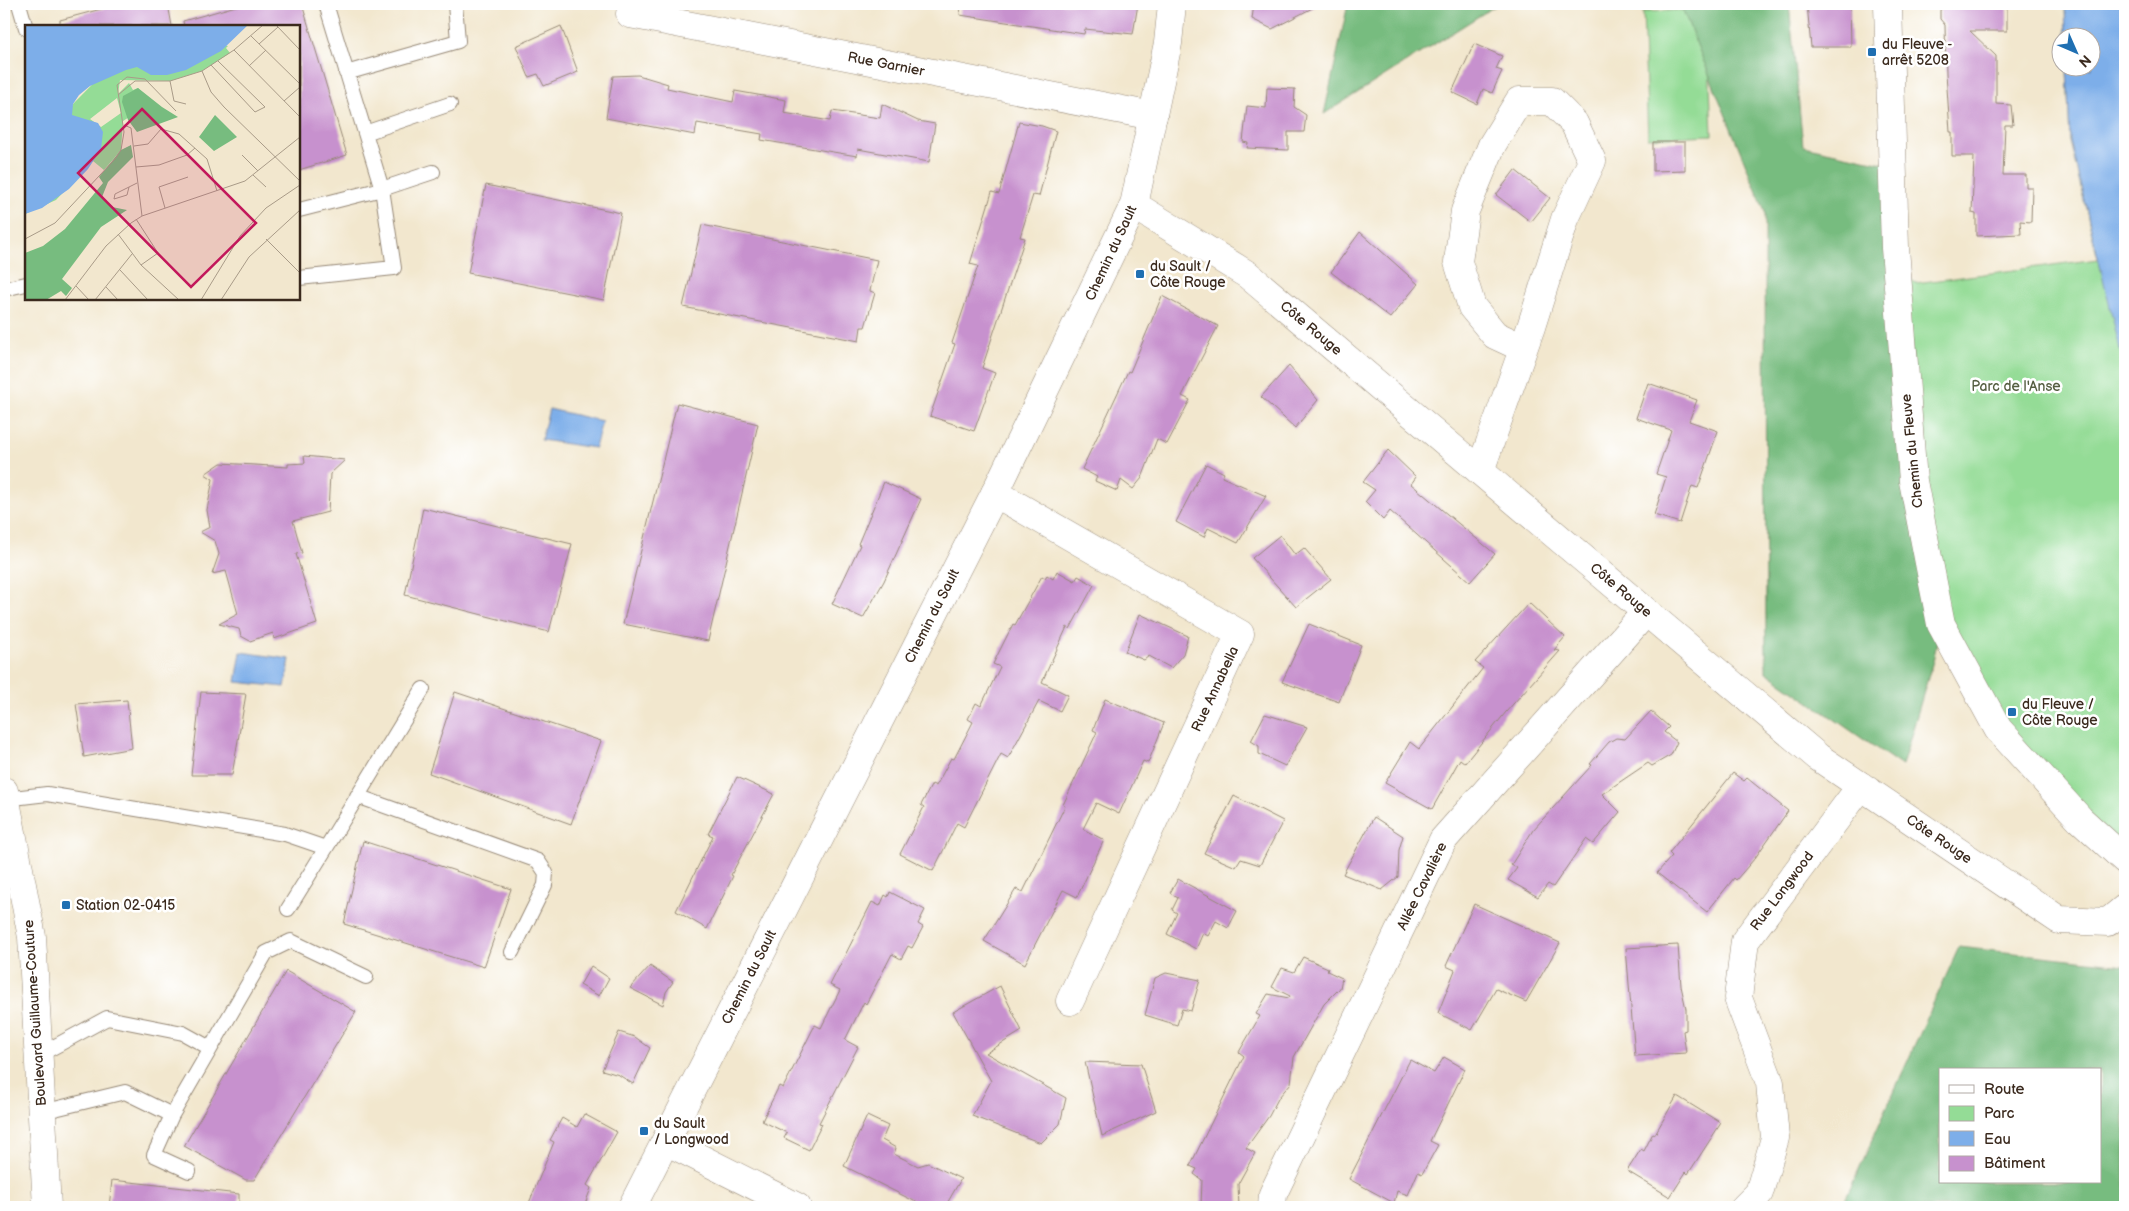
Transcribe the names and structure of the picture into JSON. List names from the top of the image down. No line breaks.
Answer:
{"streets":{"street":["Rue Garnier","Chemin du Sault","Côte Rouge","Chemin du Fleuve","Rue Annabella","Allée Cavalière","Rue Longwood","Boulevard Guillaume-Couture"]},"crossings":[["Rue Garnier","Chemin du Sault"],["Chemin du Sault","Côte Rouge"],["Chemin du Sault","Rue Annabella"],["Côte Rouge","Allée Cavalière"],["Côte Rouge","Rue Longwood"]],"parks":["Parc de l'Anse"],"places":{"transit":["du Fleuve - arrêt 5208","du Sault / Côte Rouge","du Fleuve / Côte Rouge","Station 02-0415","du Sault / Longwood"]},"legend":["Route","Parc","Eau","Bâtiment"],"north":"bottom right"}
